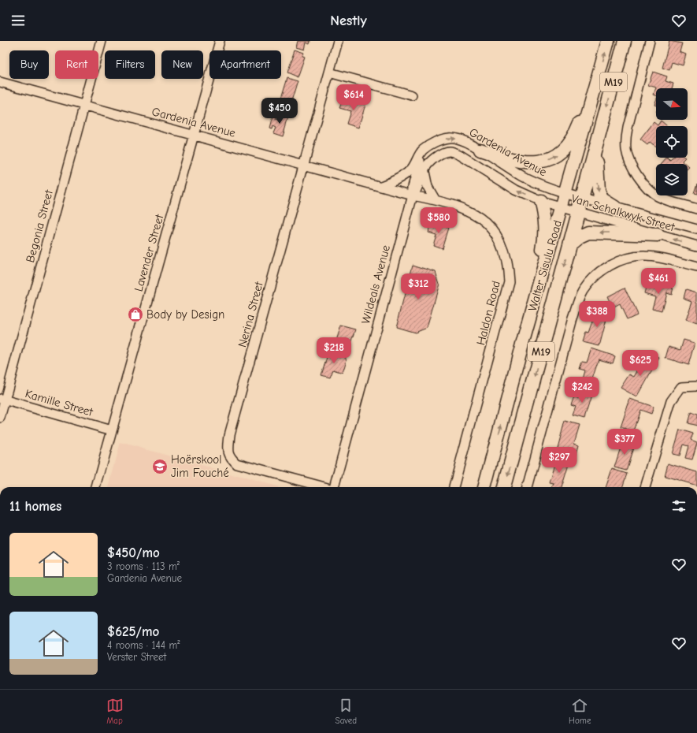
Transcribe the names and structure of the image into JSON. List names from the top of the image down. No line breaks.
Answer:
{"streets":{"highway":["M19","Walter Sisulu Road"],"street":["Gardenia Avenue","Van Schalkwyk Street","Begonia Street","Lavender Street","Wildeals Avenue","Haldon Road","Nerina Street","Kamille Street"]},"crossings":[["Gardenia Avenue","Van Schalkwyk Street"],["Gardenia Avenue","Begonia Street"],["Gardenia Avenue","Lavender Street"],["Gardenia Avenue","Walter Sisulu Road"],["Gardenia Avenue","Wildeals Avenue"],["Gardenia Avenue","Haldon Road"],["Gardenia Avenue","Nerina Street"],["Van Schalkwyk Street","Walter Sisulu Road"],["Begonia Street","Kamille Street"],["Lavender Street","Kamille Street"],["Wildeals Avenue","Haldon Road"]],"places":{"shop":["Body by Design"],"school or university":["Hoërskool Jim Fouché"]},"north":"right","page":{"header":"Nestly","chip":["Buy","Rent","Filters","New","Apartment"],"price":["$614","$450","$580","$461","$312","$388","$218","$625","$242","$377","$297"],"heading":"11 homes","list":[{"name":"$450/mo","note":"3 rooms · 113 m² · Gardenia Avenue"},{"name":"$625/mo","note":"4 rooms · 144 m² · Verster Street"}],"tabs":["Map","Saved","Home"]}}
